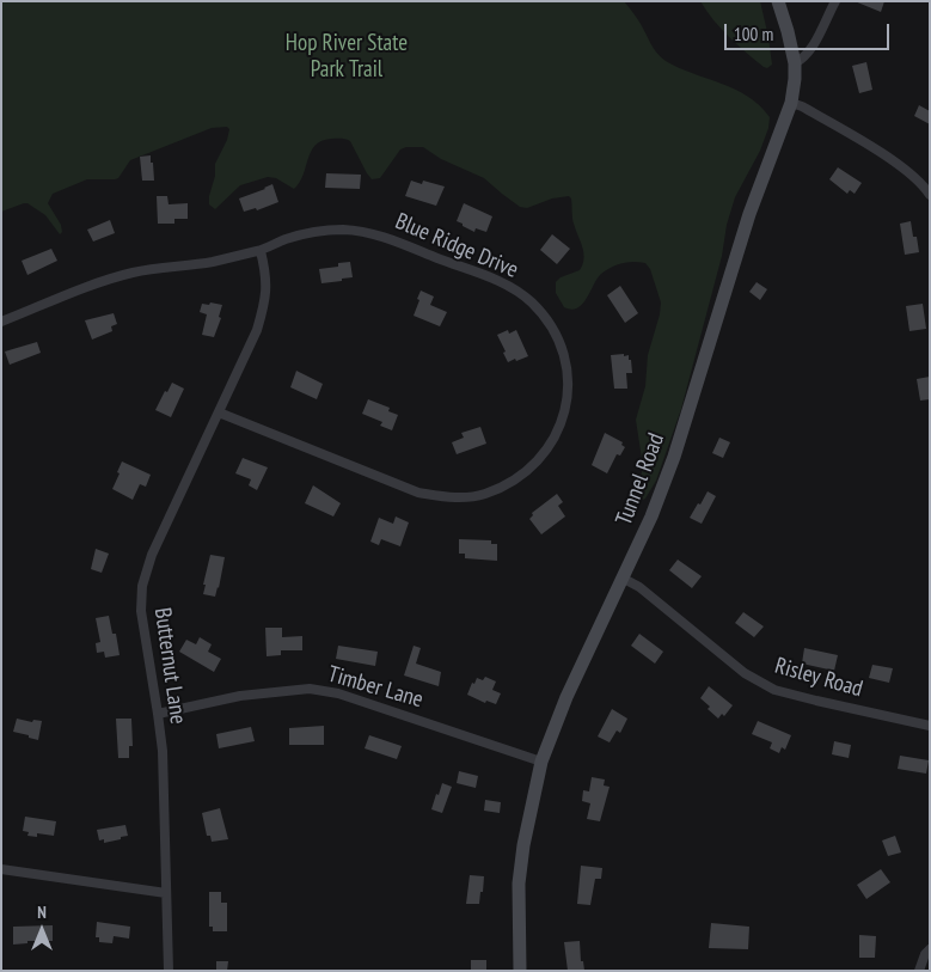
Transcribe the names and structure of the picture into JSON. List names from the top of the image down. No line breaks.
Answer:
{"streets":{"main road":["Tunnel Road"],"street":["Blue Ridge Drive","Butternut Lane","Risley Road","Timber Lane"]},"crossings":[["Blue Ridge Drive","Butternut Lane"],["Tunnel Road","Risley Road"],["Tunnel Road","Timber Lane"],["Butternut Lane","Timber Lane"]],"parks":["Hop River State Park Trail"],"scale_bar":"100 m","north":"top"}
